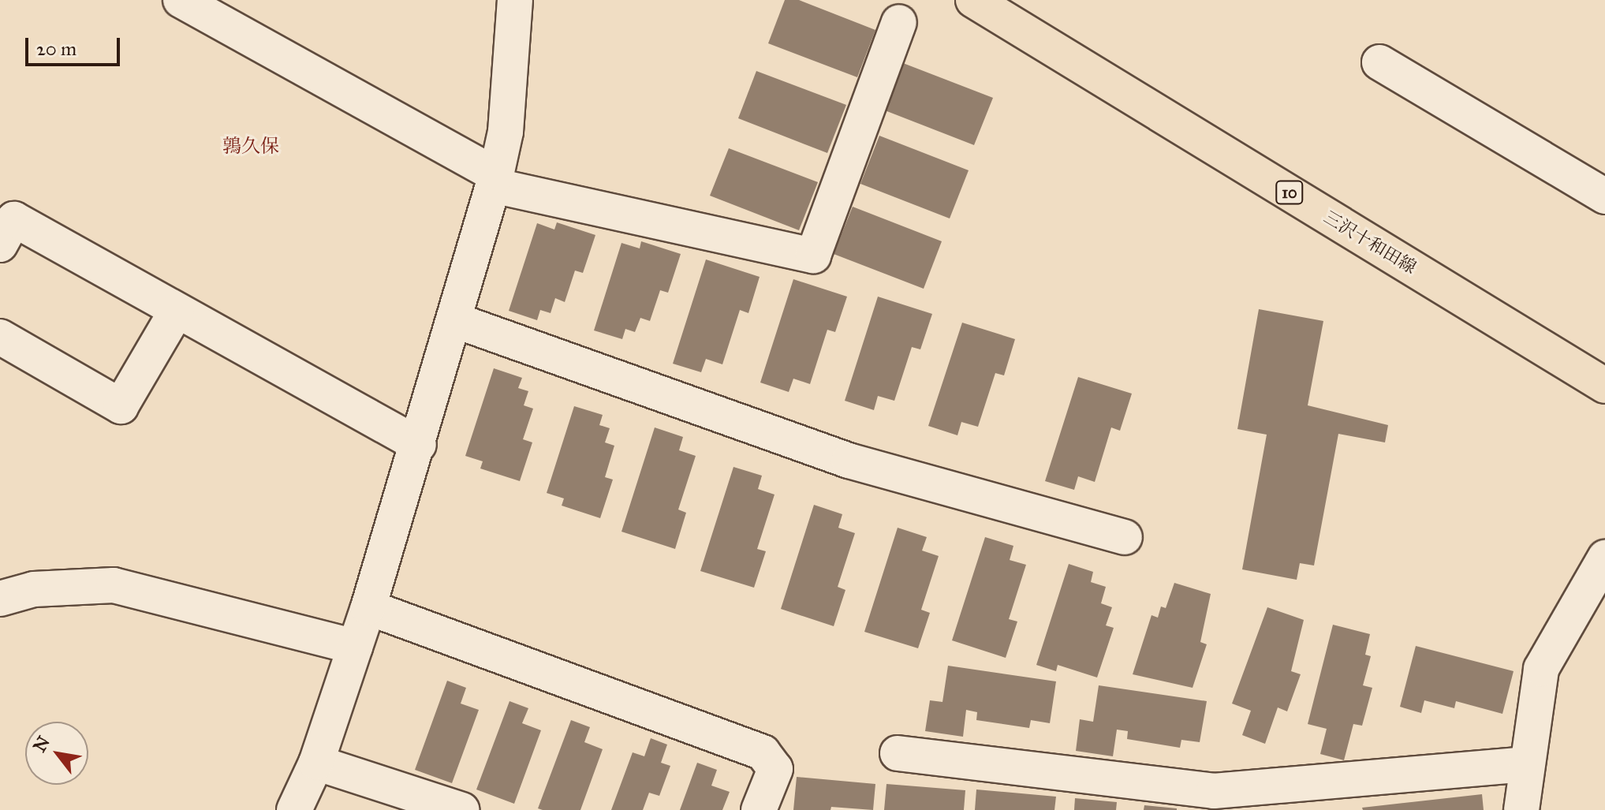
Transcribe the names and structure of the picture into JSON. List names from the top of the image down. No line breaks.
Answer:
{"streets":{"main road":["10","三沢十和田線"]},"districts":["鶉久保"],"scale_bar":"20 m","north":"top left"}
